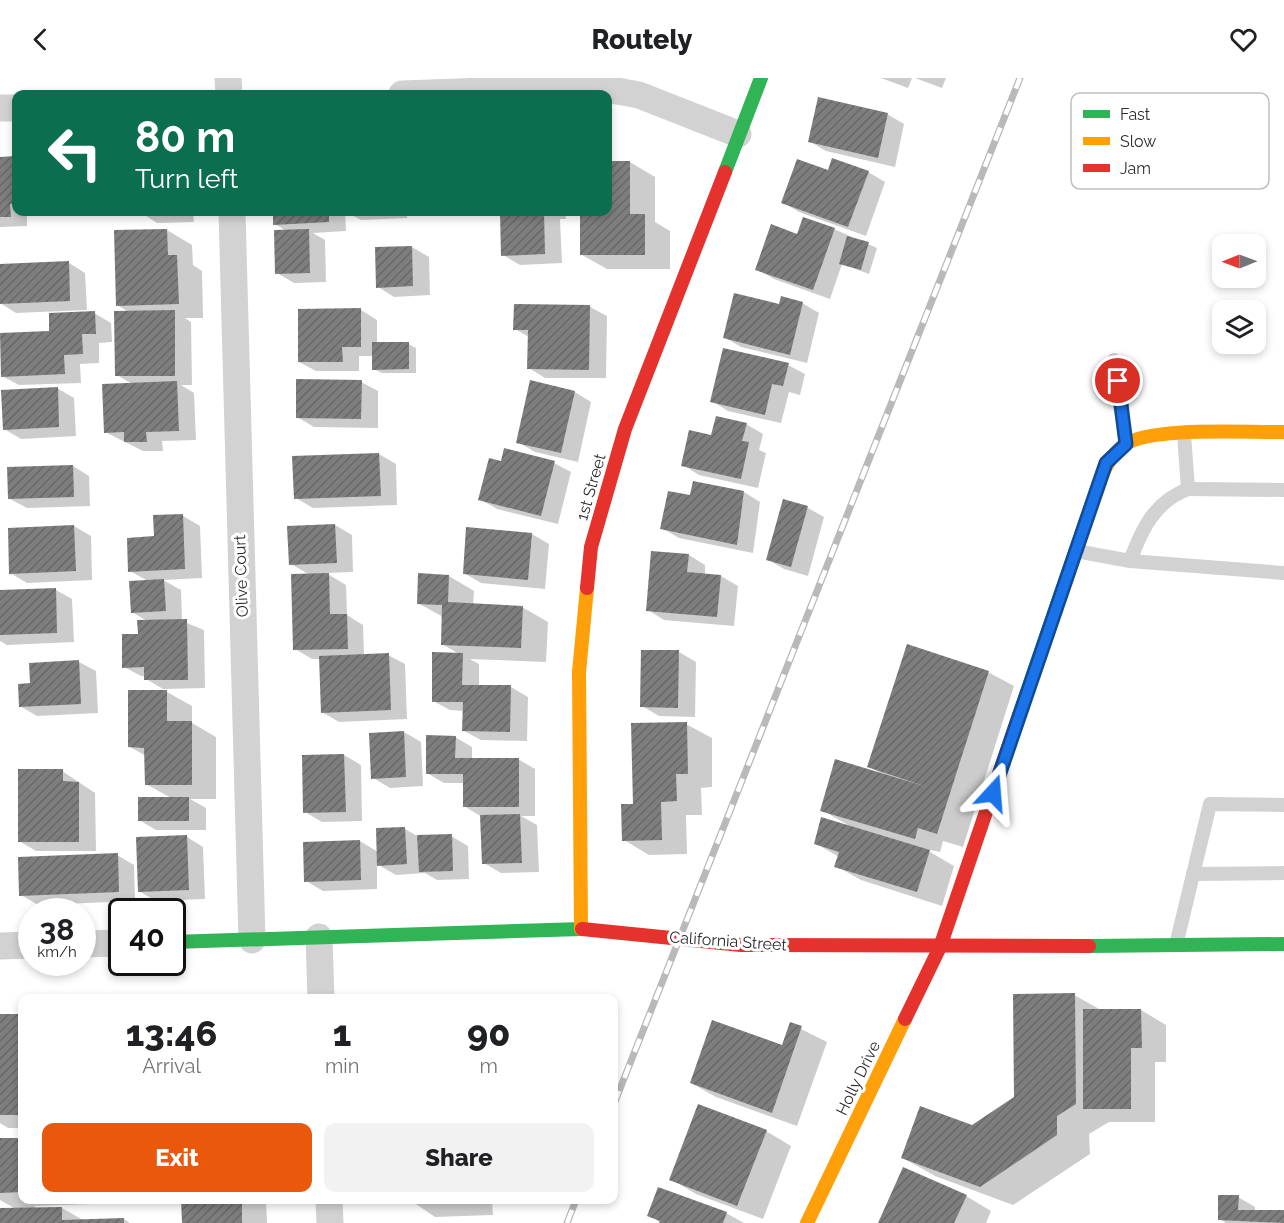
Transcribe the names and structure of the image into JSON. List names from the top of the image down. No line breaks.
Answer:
{"streets":{"street":["1st Street","Olive Court","California Street","Holly Drive"]},"crossings":[["1st Street","California Street"],["Olive Court","California Street"],["California Street","Holly Drive"]],"legend":["Fast","Slow","Jam"],"north":"left","page":{"header":"Routely","turn":["80 m","Turn left"],"speed":"38 km/h","limit":"40","eta":["13:46","Arrival","1","min","90","m"],"buttons":["Exit","Share"]}}
